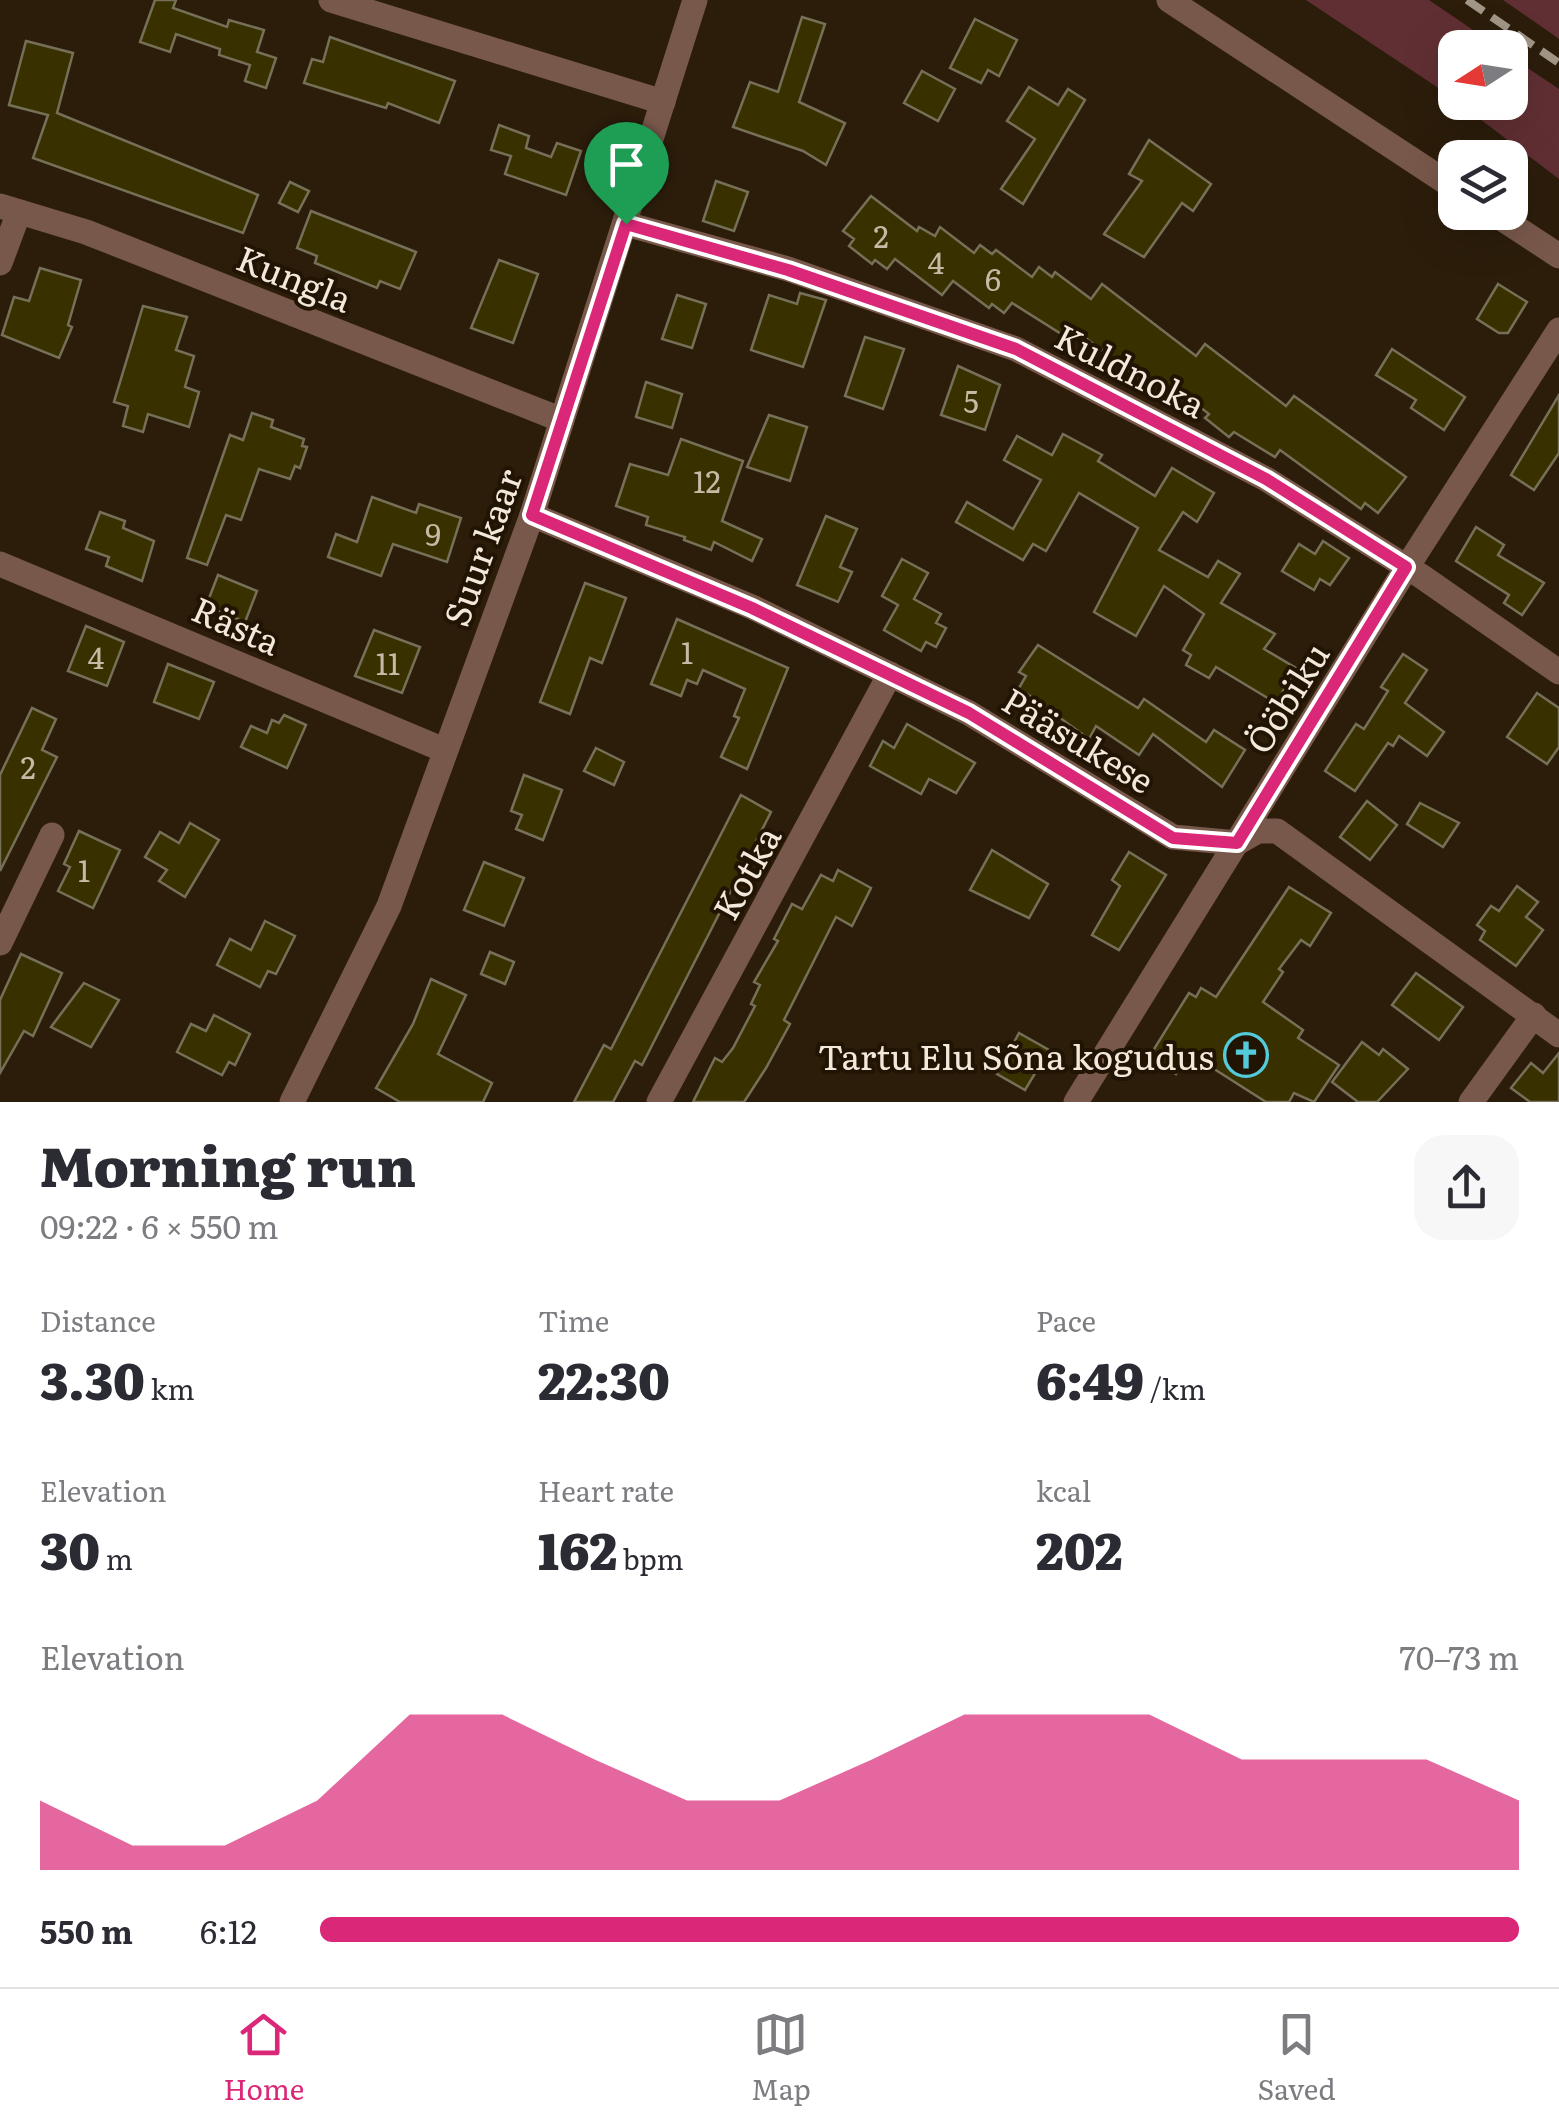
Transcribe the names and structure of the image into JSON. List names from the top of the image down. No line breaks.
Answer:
{"streets":{"street":["Kungla","Kuldnoka","Suur kaar","Rästa","Ööbiku","Pääsukese","Kotka"]},"crossings":[["Kungla","Suur kaar"],["Kuldnoka","Suur kaar"],["Kuldnoka","Ööbiku"],["Suur kaar","Rästa"],["Suur kaar","Pääsukese"],["Ööbiku","Pääsukese"],["Pääsukese","Kotka"]],"places":{"church":["Tartu Elu Sõna kogudus"]},"house_numbers":["2","4","6","5","12","9","1","4","11","2","1"],"north":"left","page":{"heading":["Morning run","09:22 · 6 × 550 m"],"stats":[["Distance","3.30 km"],["Time","22:30"],["Pace","6:49 /km"],["Elevation","30 m"],["Heart rate","162 bpm"],["kcal","202"]],"chart":["Elevation","70–73 m"],"list":[{"name":"550 m","note":"6:12"}],"tabs":["Home","Map","Saved"]}}
